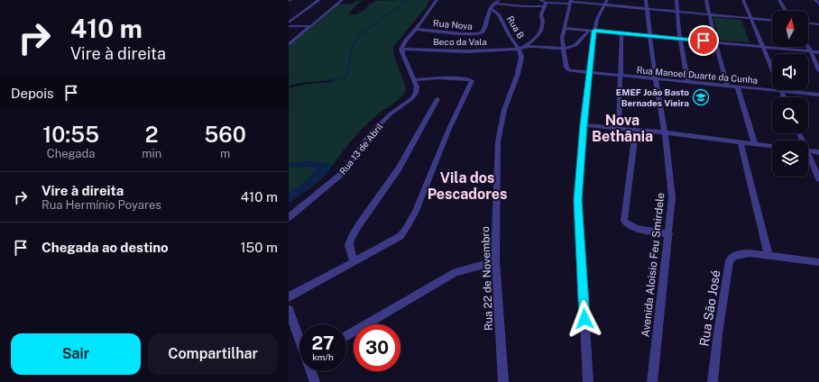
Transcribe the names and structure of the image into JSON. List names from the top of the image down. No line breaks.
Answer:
{"streets":{"street":["Rua Nova","Rua B","Beco da Vala","Rua Manoel Duarte da Cunha","Rua 13 de Abril","Avenida Aloisio Feu Smirdele","Rua 22 de Novembro","Rua São José"]},"crossings":[["Rua Nova","Rua B"],["Rua B","Beco da Vala"],["Rua B","Rua 22 de Novembro"],["Beco da Vala","Rua Manoel Duarte da Cunha"],["Beco da Vala","Rua 13 de Abril"],["Beco da Vala","Rua 22 de Novembro"],["Rua Manoel Duarte da Cunha","Avenida Aloisio Feu Smirdele"]],"districts":["Nova Bethânia","Vila dos Pescadores"],"places":{"school or university":["EMEF João Basto Bernades Vieira"]},"north":"top","page":{"turn":["410 m","Vire à direita"],"then":"Depois","eta":["10:55","Chegada","2","min","560","m"],"list":[{"name":"Vire à direita","note":"Rua Hermínio Poyares","value":"410 m"},{"name":"Chegada ao destino","value":"150 m"}],"speed":"27 km/h","limit":"30","buttons":["Sair","Compartilhar"]}}
